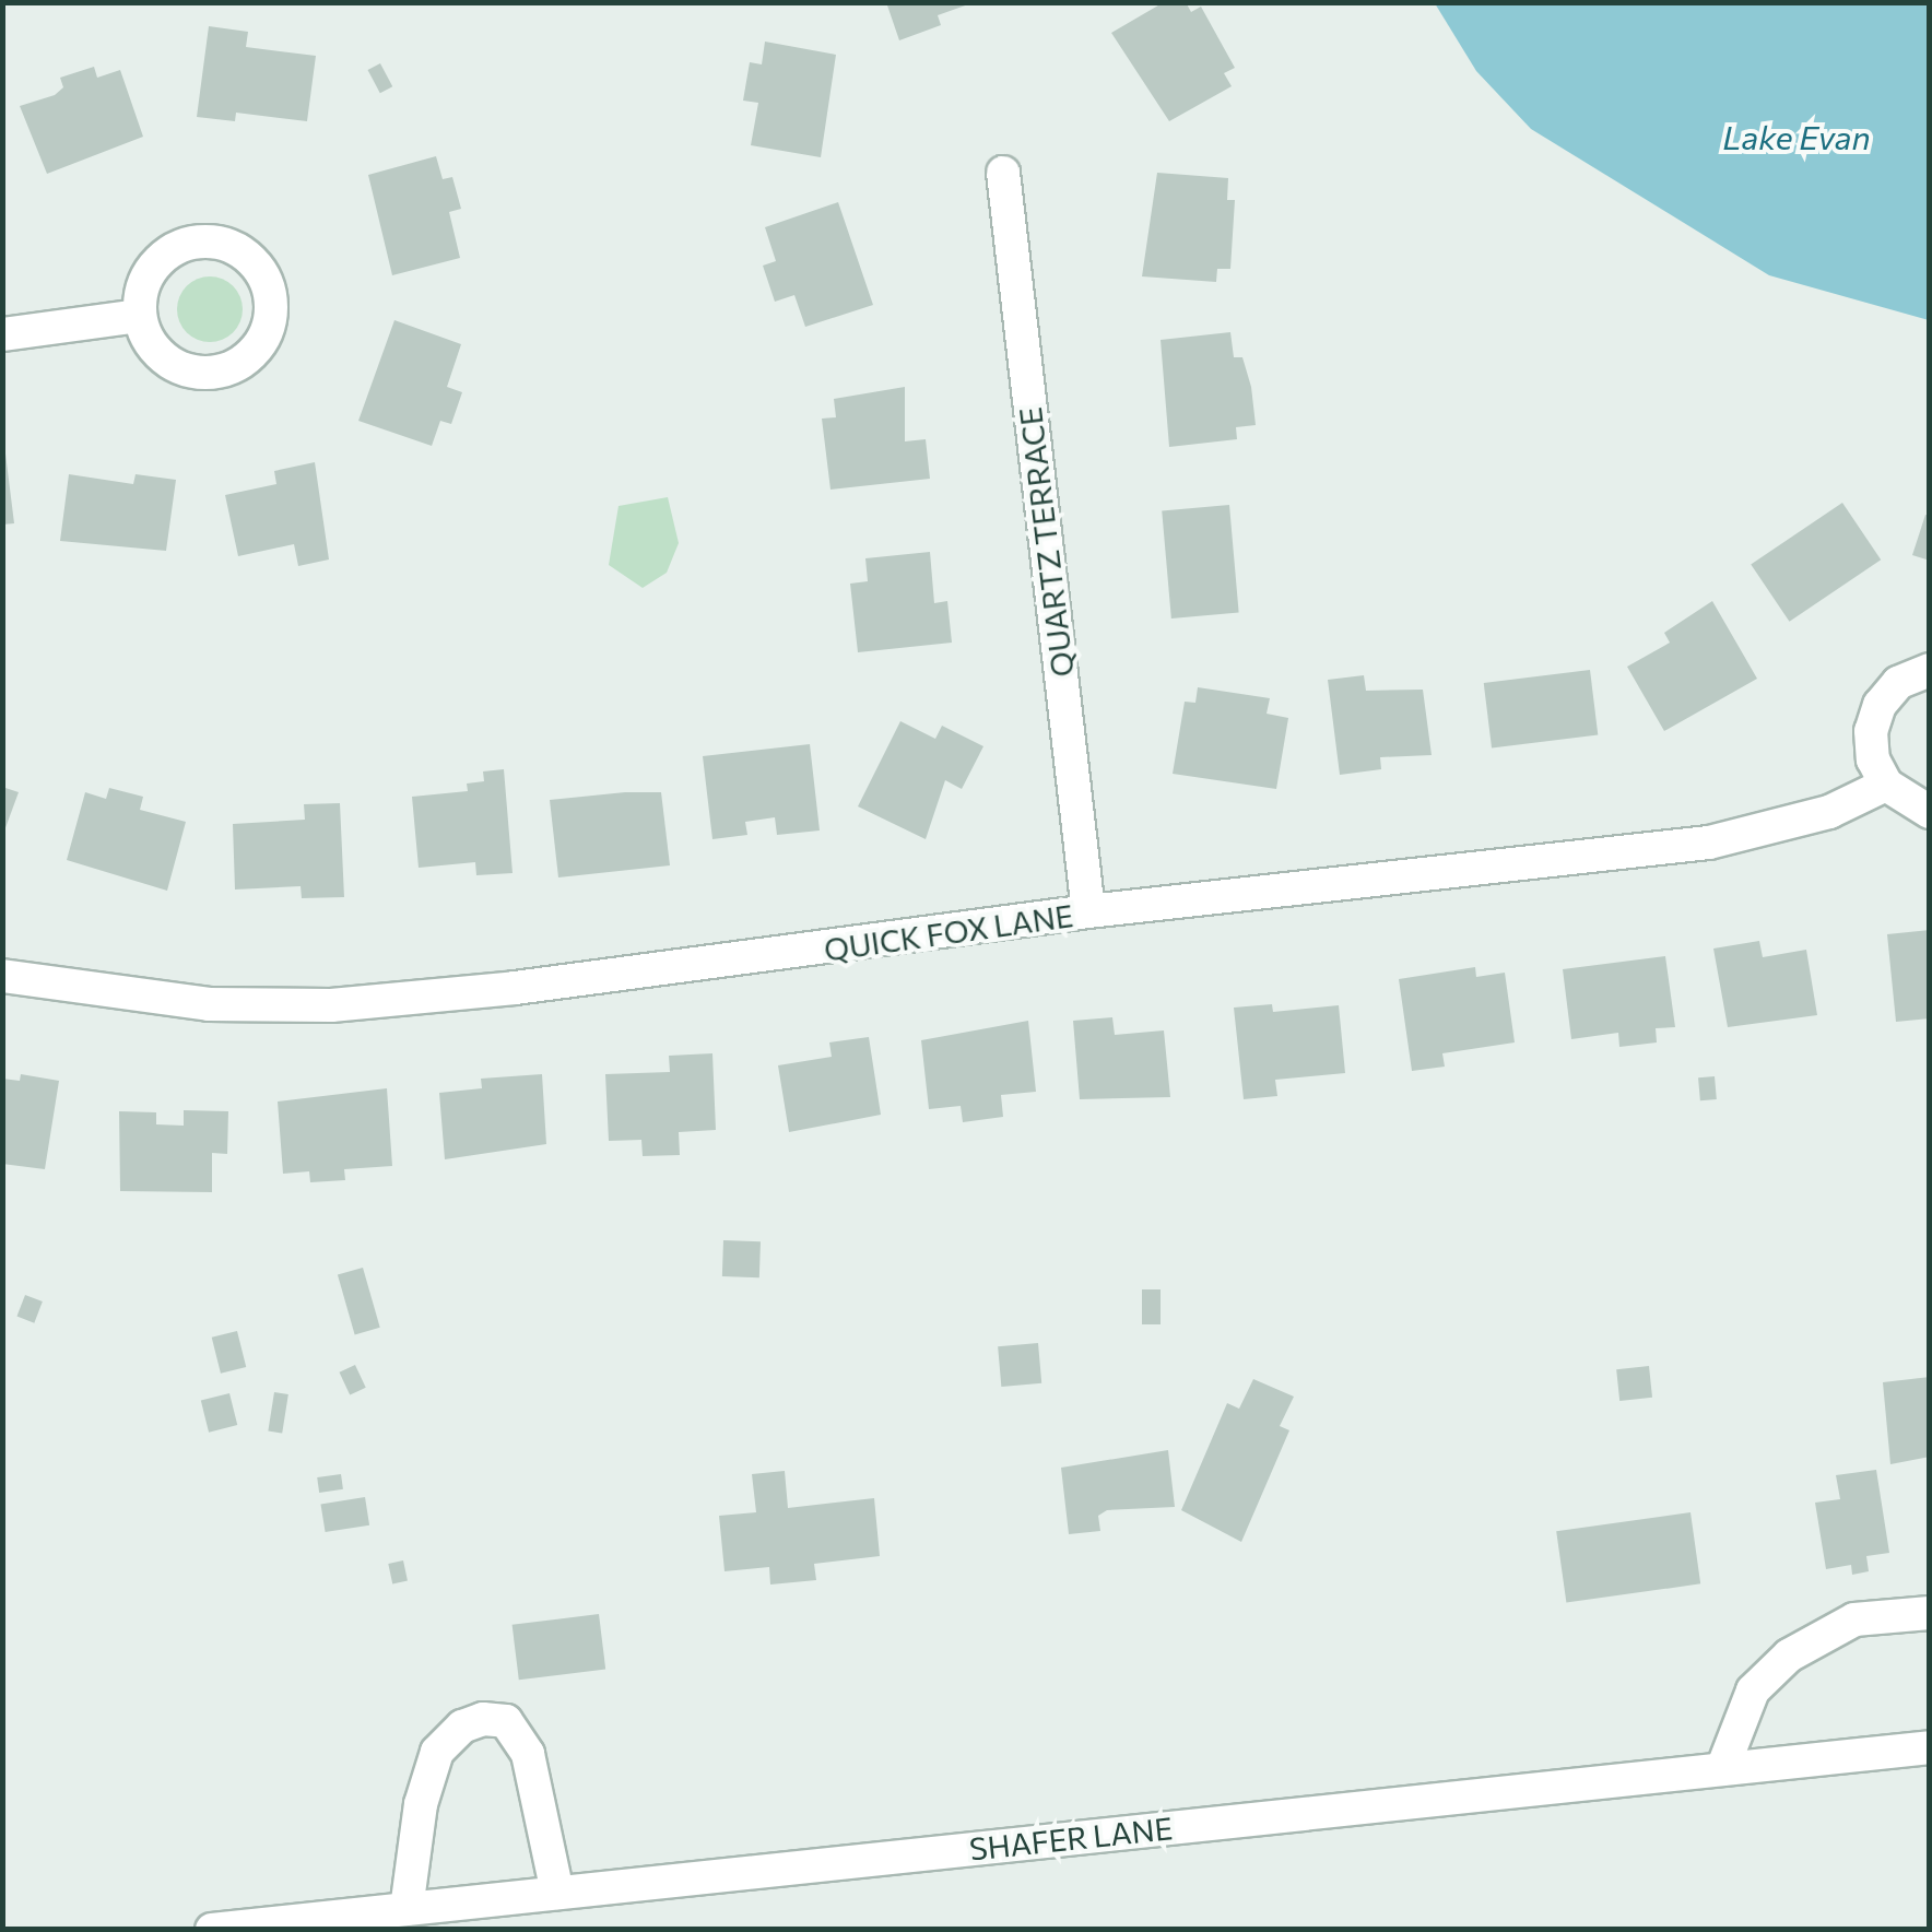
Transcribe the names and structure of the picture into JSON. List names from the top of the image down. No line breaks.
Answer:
{"streets":{"street":["QUARTZ TERRACE","QUICK FOX LANE","SHAFER LANE"]},"crossings":[["QUARTZ TERRACE","QUICK FOX LANE"]],"water":["Lake Evan"]}
